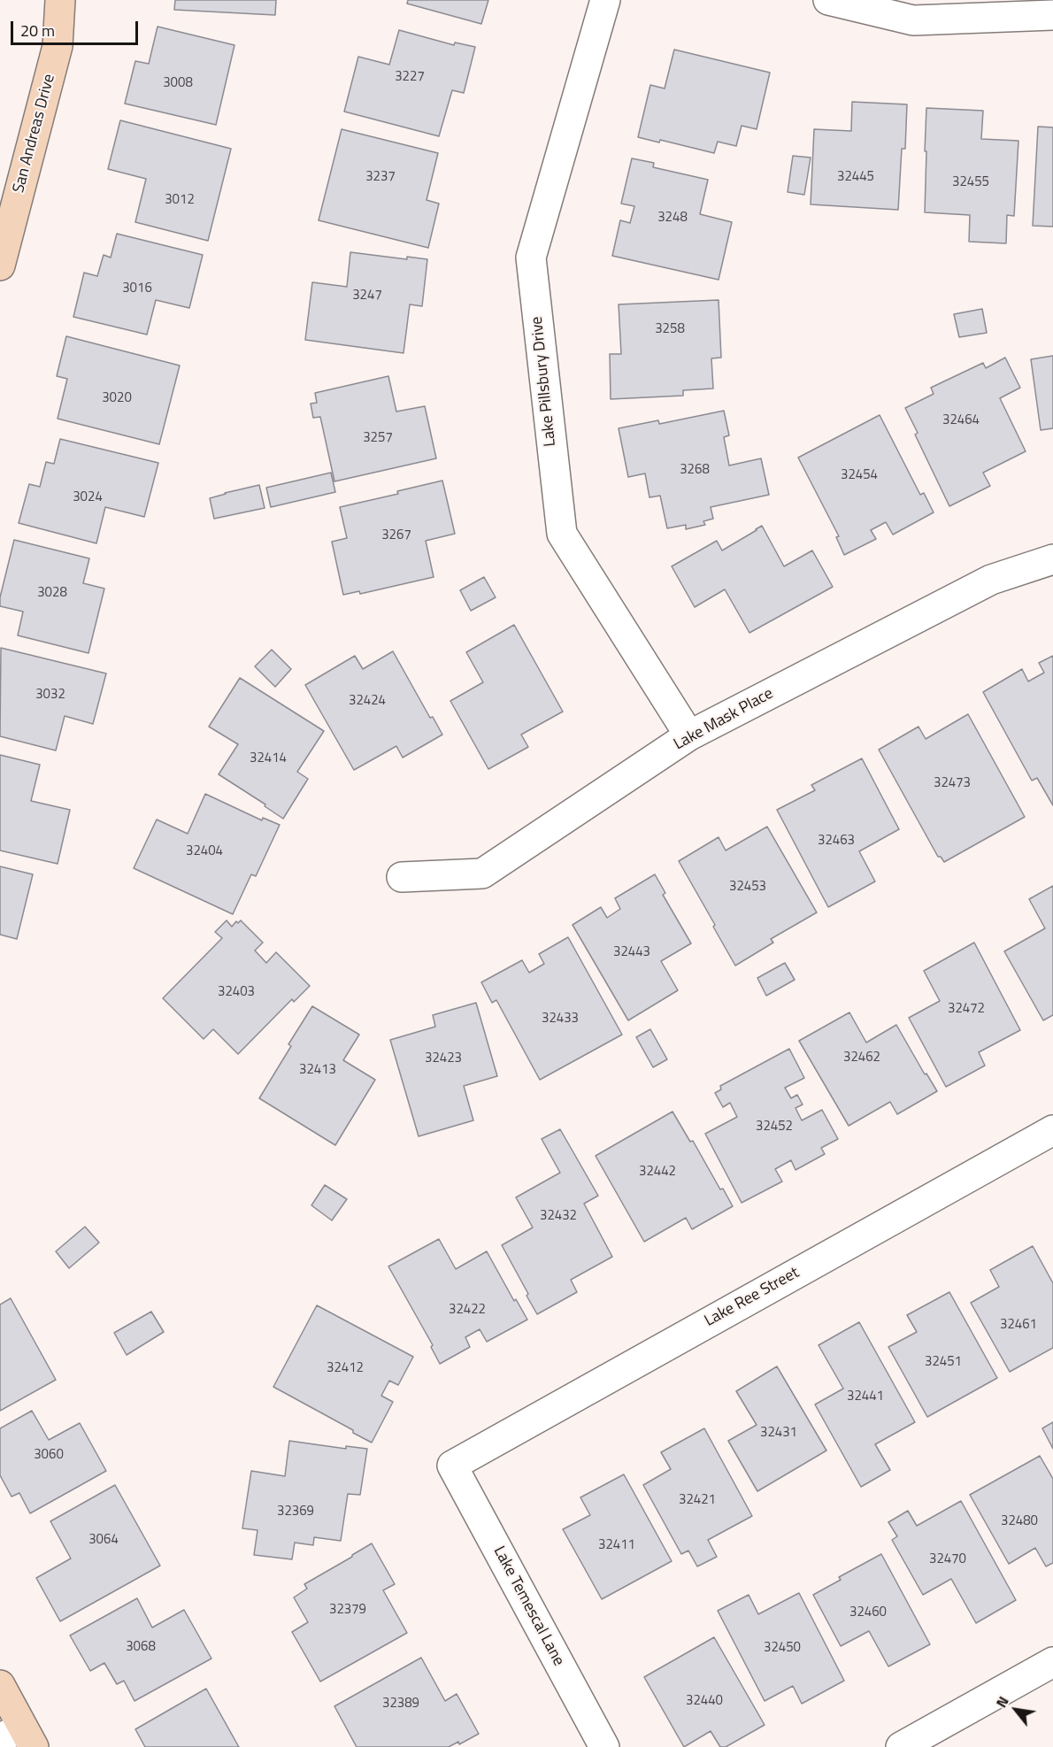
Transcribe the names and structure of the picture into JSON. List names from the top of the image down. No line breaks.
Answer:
{"streets":{"street":["San Andreas Drive","Lake Pillsbury Drive","Lake Mask Place","Lake Ree Street","Lake Temescal Lane"]},"crossings":[["Lake Pillsbury Drive","Lake Mask Place"],["Lake Ree Street","Lake Temescal Lane"]],"house_numbers":["3227","3008","3237","32445","32455","3012","3248","3016","3247","3258","3020","32464","3257","3268","32454","3024","3267","3028","3032","32424","32414","32473","32463","32404","32453","32443","32403","32472","32433","32462","32423","32413","32452","32442","32432","32422","32461","32451","32412","32441","32431","3060","32421","32369","32480","3064","32411","32470","32379","32460","3068","32450","32440","32389"],"scale_bar":"20 m","north":"top left"}
